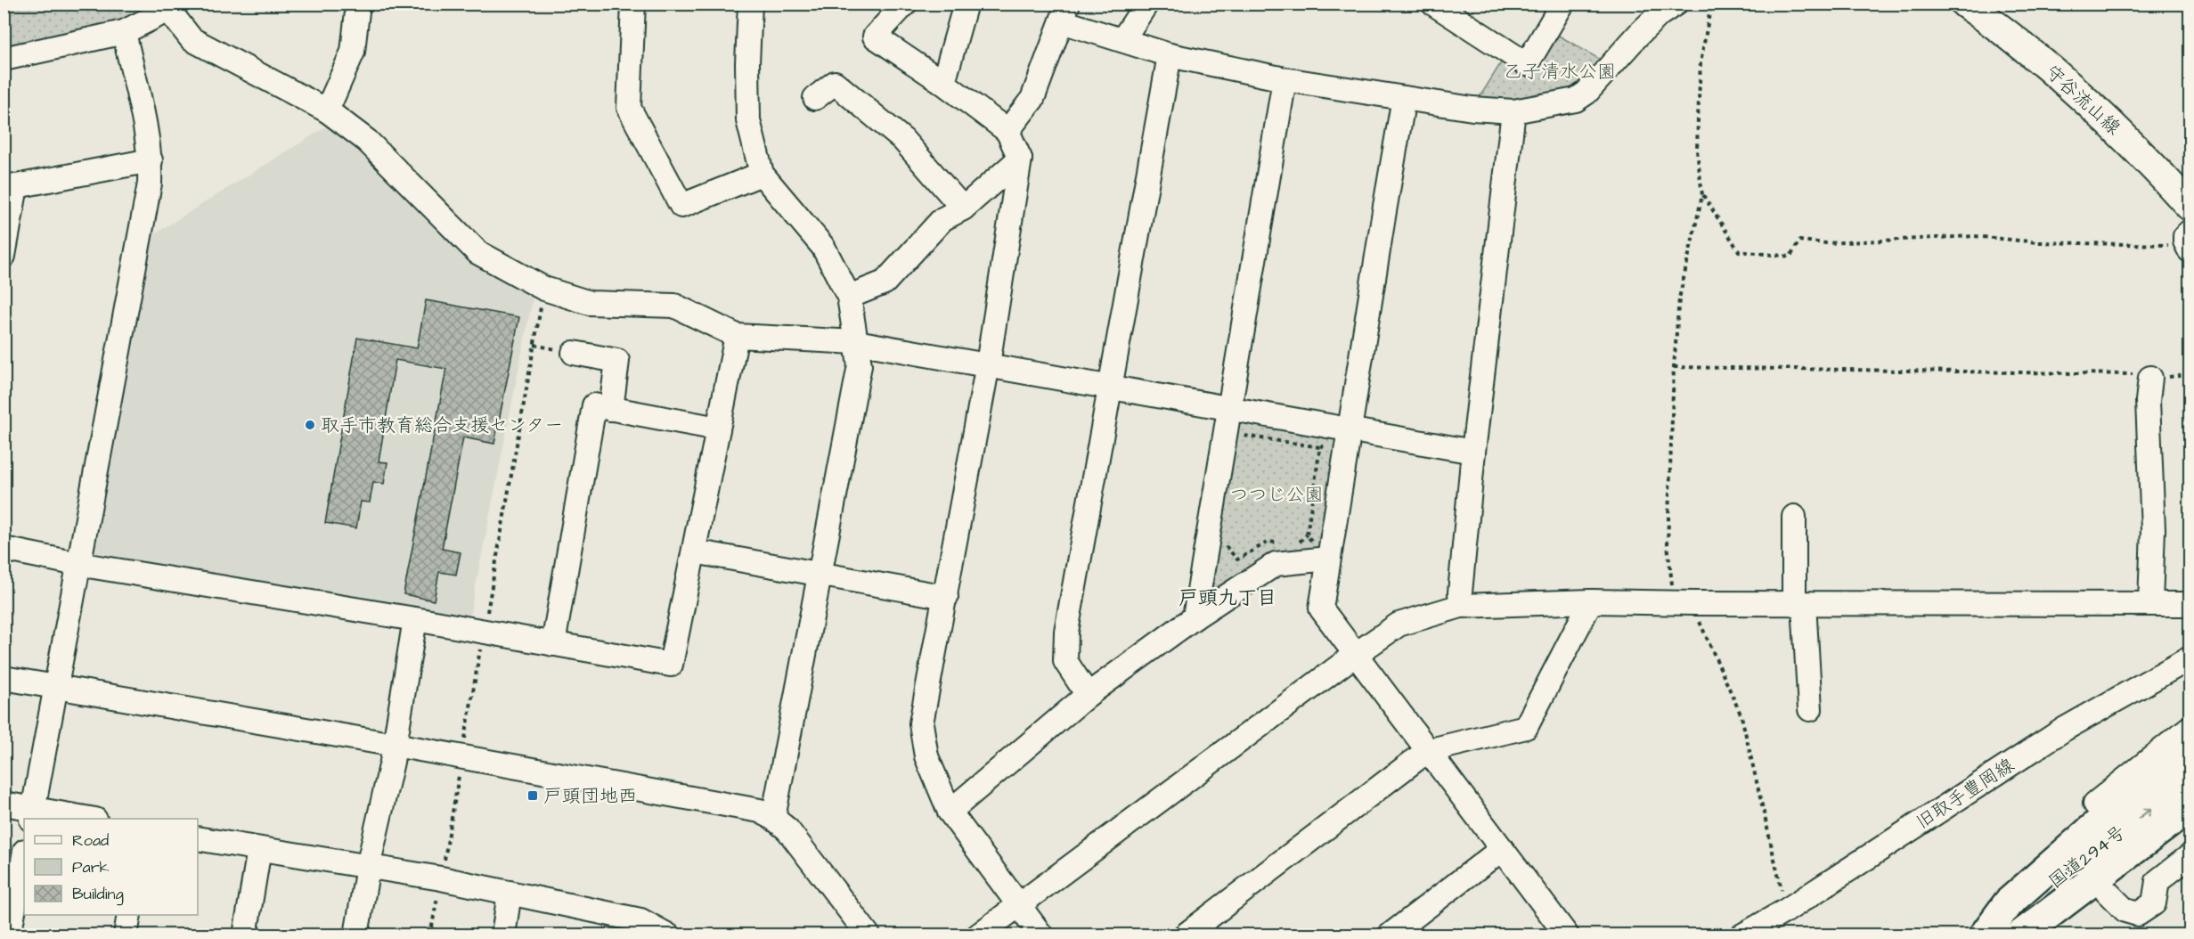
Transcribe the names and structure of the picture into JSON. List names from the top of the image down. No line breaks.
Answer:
{"streets":{"highway":["国道294号"],"main road":["守谷流山線"],"street":["旧取手豊岡線"]},"districts":["戸頭九丁目"],"parks":["乙子清水公園","つつじ公園"],"places":{"other":["取手市教育総合支援センター"],"transit":["戸頭団地西"]},"legend":["Road","Park","Building"]}
